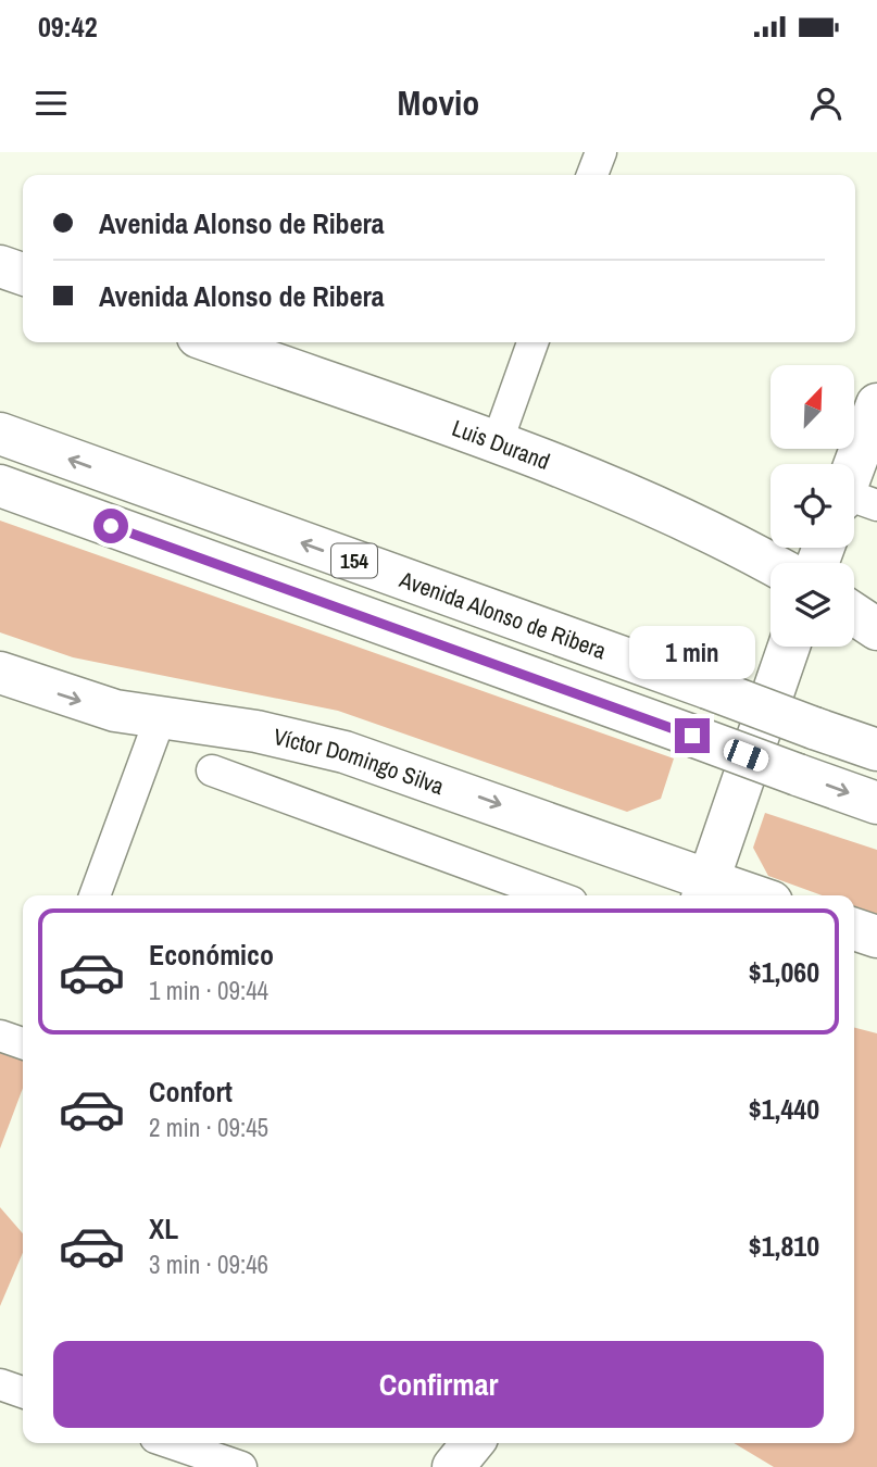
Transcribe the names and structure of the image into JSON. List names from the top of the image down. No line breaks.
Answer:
{"streets":{"main road":["Luis Durand","154","Avenida Alonso de Ribera","Víctor Domingo Silva"]},"north":"top right","page":{"status":"09:42","header":"Movio","banner":["Avenida Alonso de Ribera","Avenida Alonso de Ribera"],"bubble":"1 min","list":[{"name":"Económico","note":"1 min · 09:44","value":"$1,060"},{"name":"Confort","note":"2 min · 09:45","value":"$1,440"},{"name":"XL","note":"3 min · 09:46","value":"$1,810"}],"buttons":"Confirmar"}}
